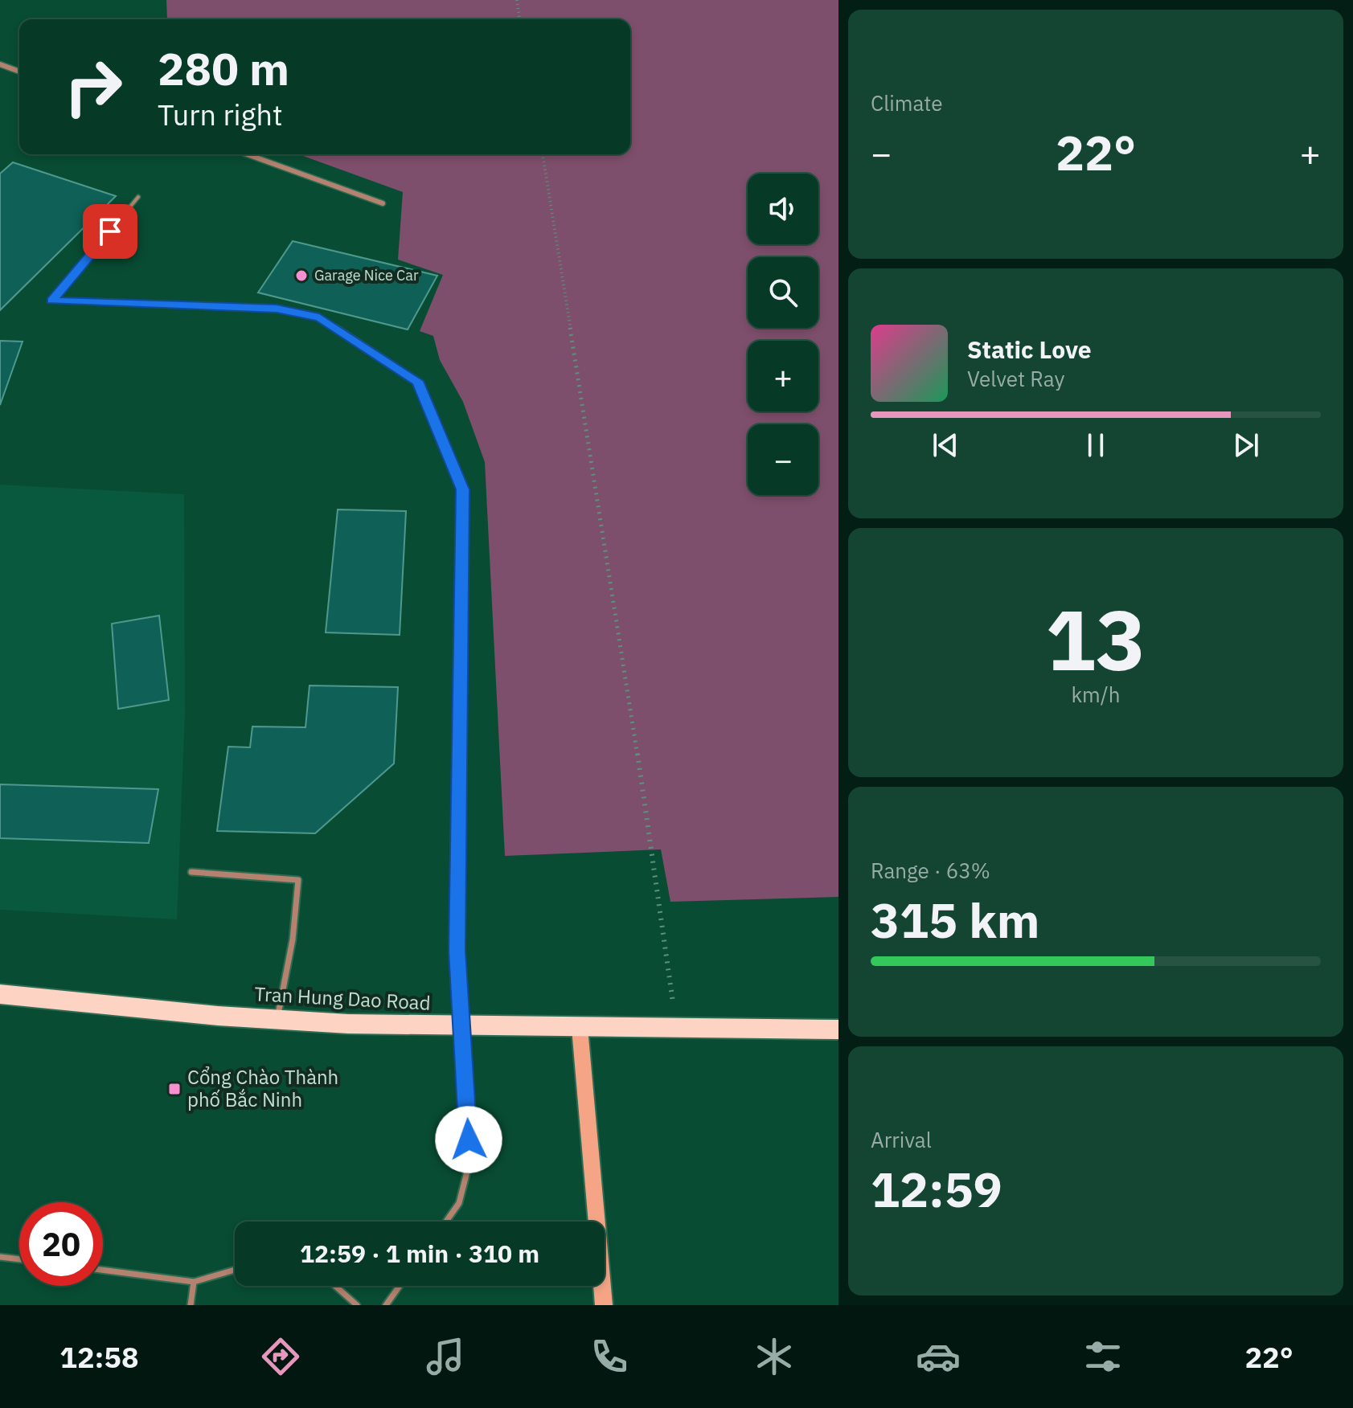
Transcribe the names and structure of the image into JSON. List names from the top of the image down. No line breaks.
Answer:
{"streets":{"main road":["Tran Hung Dao Road"]},"places":{"other":["Garage Nice Car"],"transit":["Cổng Chào Thành phố Bắc Ninh"]},"page":{"tile":["Climate",["13","km/h"],["Range · 63%","315 km"],["Arrival","12:59"]],"turn":["280 m","Turn right"],"heat":["−","22°","+"],"map_buttons":["+","−"],"song":["Static Love","Velvet Ray"],"limit":"20","trip":"12:59 · 1 min · 310 m","tabs":["12:58","22°"]}}
